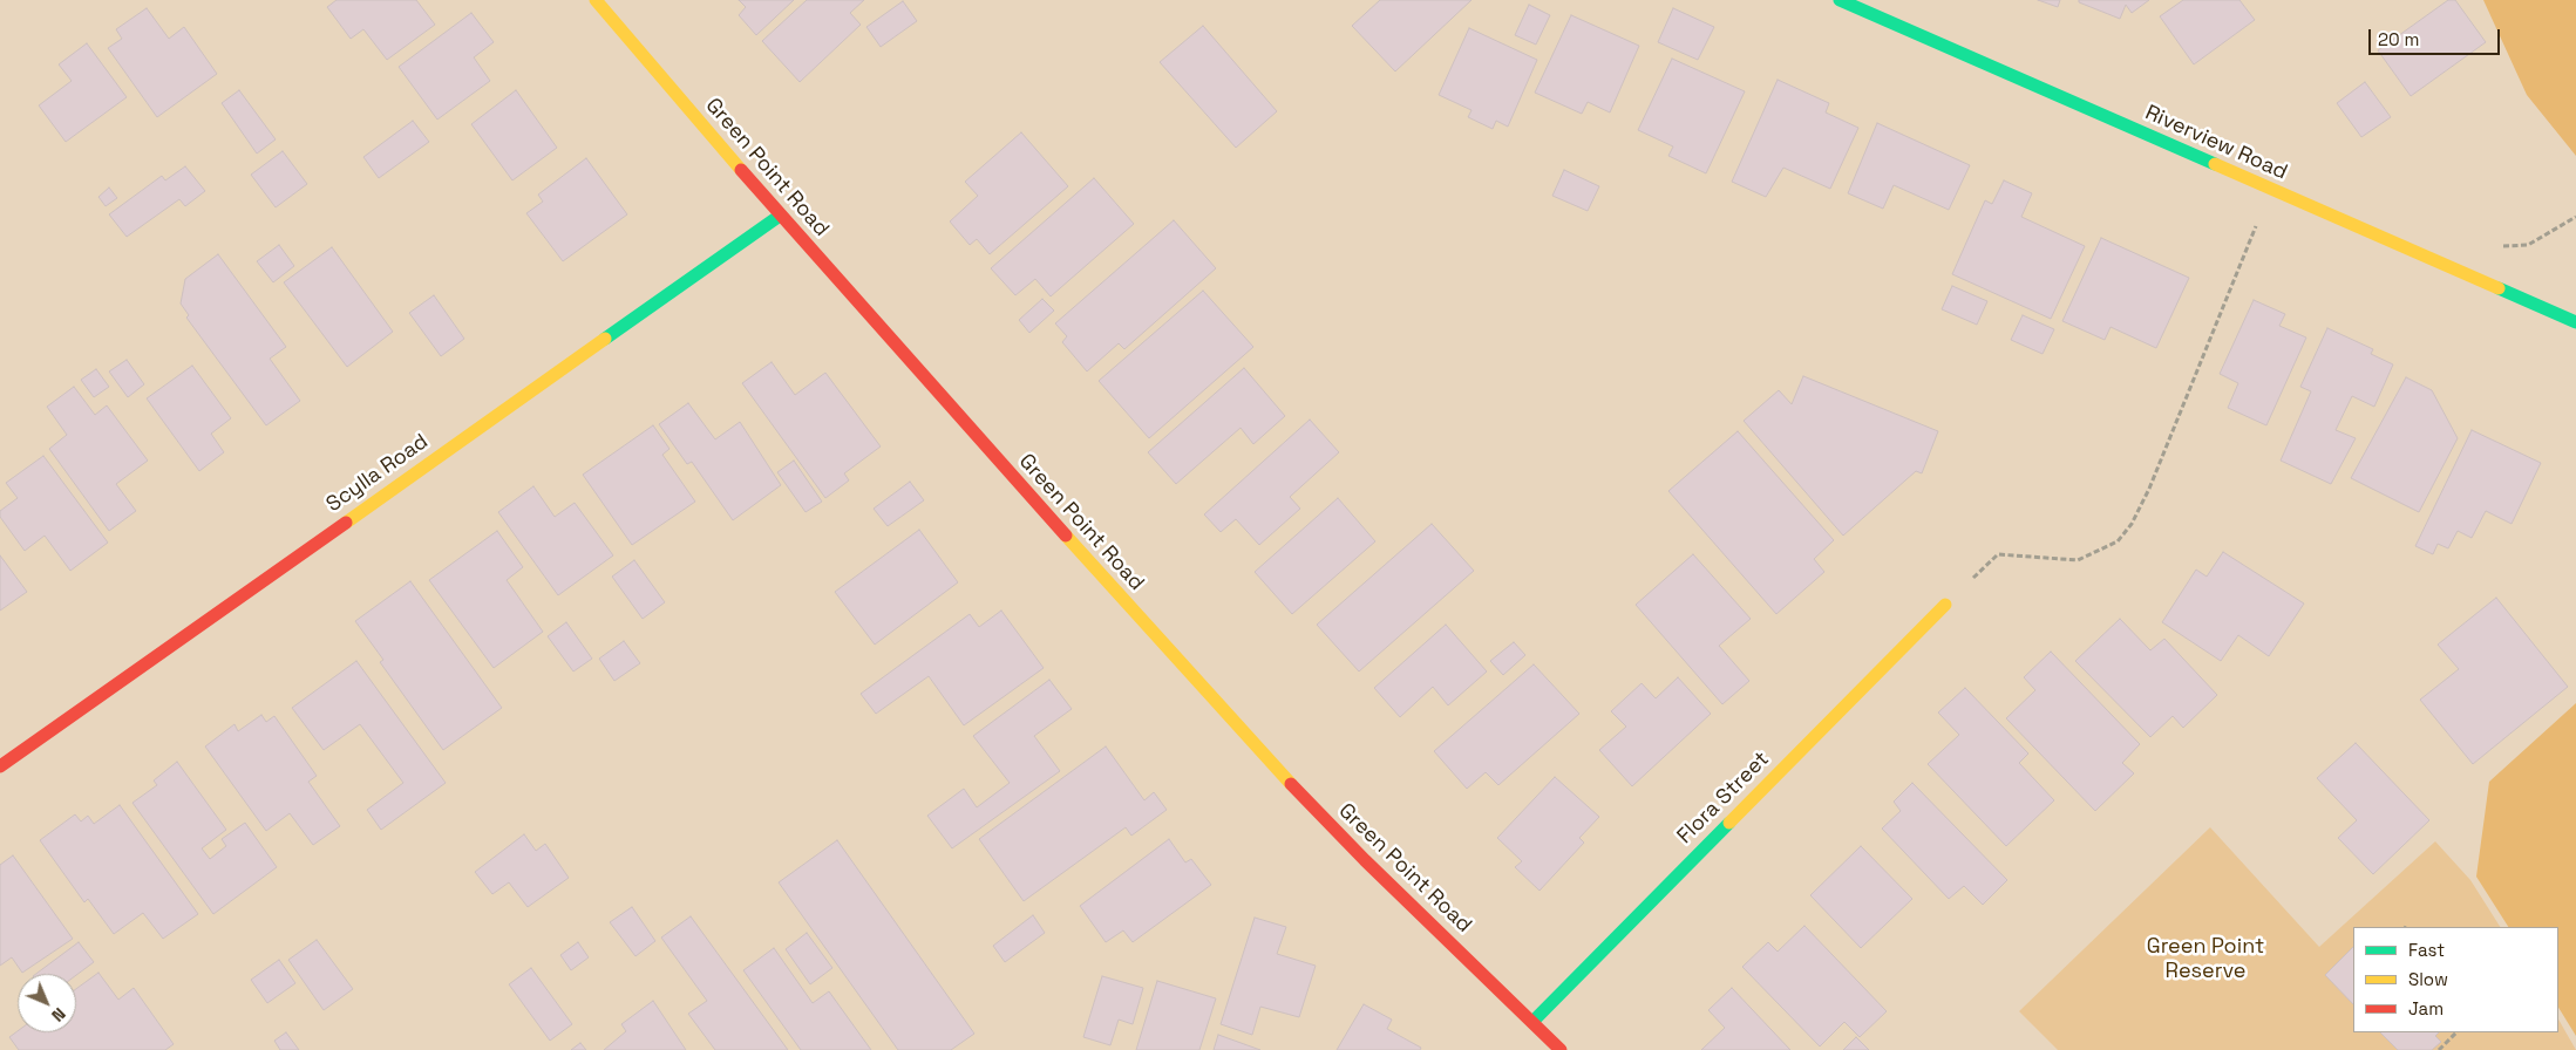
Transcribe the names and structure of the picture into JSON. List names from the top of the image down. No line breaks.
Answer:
{"streets":{"street":["Riverview Road","Green Point Road","Scylla Road","Flora Street"]},"crossings":[["Green Point Road","Scylla Road"],["Green Point Road","Flora Street"]],"parks":["Green Point Reserve"],"legend":["Fast","Slow","Jam"],"scale_bar":"20 m","north":"bottom right"}
